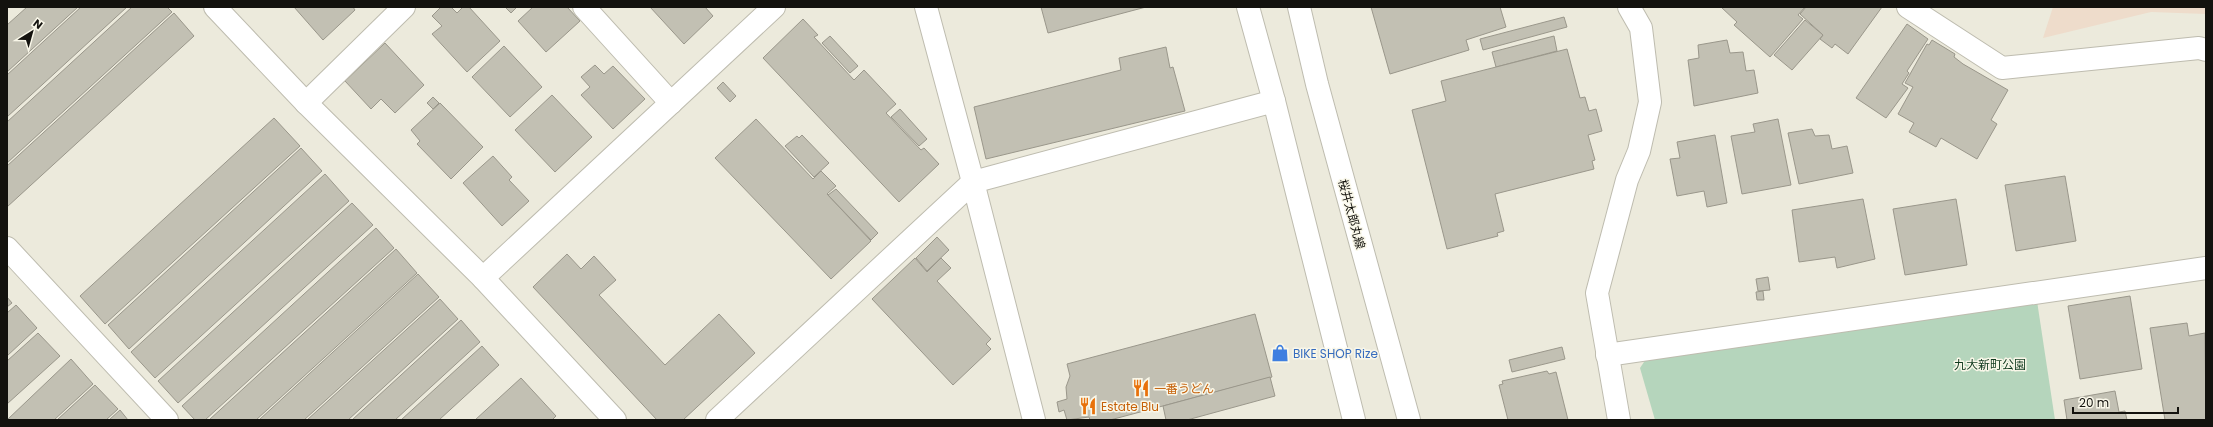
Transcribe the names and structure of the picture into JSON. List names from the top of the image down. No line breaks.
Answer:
{"streets":{"street":["桜井太郎丸線"]},"parks":["九大新町公園"],"places":{"shop":["BIKE SHOP Rize"],"restaurant":["一番うどん","Estate Blu"]},"scale_bar":"20 m","north":"top right"}
